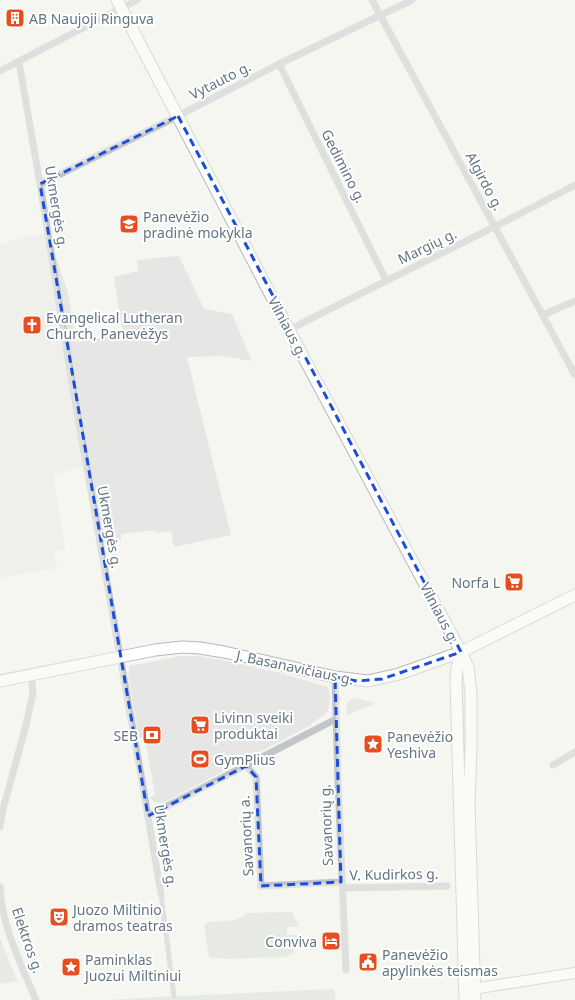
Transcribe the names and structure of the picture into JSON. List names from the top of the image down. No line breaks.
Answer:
{"streets":{"main road":["Vilniaus g.","J. Basanavičiaus g."],"street":["Vytauto g.","Gedimino g.","Algirdo g.","Ukmergės g.","Margių g.","Savanorių g.","Savanorių a.","V. Kudirkos g.","Elektros g."]},"crossings":[["Vytauto g.","Gedimino g."],["Vytauto g.","Algirdo g."],["Vytauto g.","Ukmergės g."],["Vytauto g.","Vilniaus g."],["Gedimino g.","Margių g."],["Algirdo g.","Margių g."],["Ukmergės g.","J. Basanavičiaus g."],["Margių g.","Vilniaus g."],["Vilniaus g.","J. Basanavičiaus g."],["J. Basanavičiaus g.","Savanorių g."],["Savanorių g.","Savanorių a."],["Savanorių g.","V. Kudirkos g."],["Savanorių a.","V. Kudirkos g."]],"places":{"building":["AB Naujoji Ringuva"],"school or university":["Panevėžio pradinė mokykla"],"church":["Evangelical Lutheran Church, Panevėžys"],"supermarket":["Norfa L","Livinn sveiki produktai"],"bank":["SEB"],"place":["Panevėžio Yeshiva","Paminklas Juozui Miltiniui"],"sports":["GymPlius"],"theatre":["Juozo Miltinio dramos teatras"],"hotel":["Conviva"],"public building":["Panevėžio apylinkės teismas"]}}
